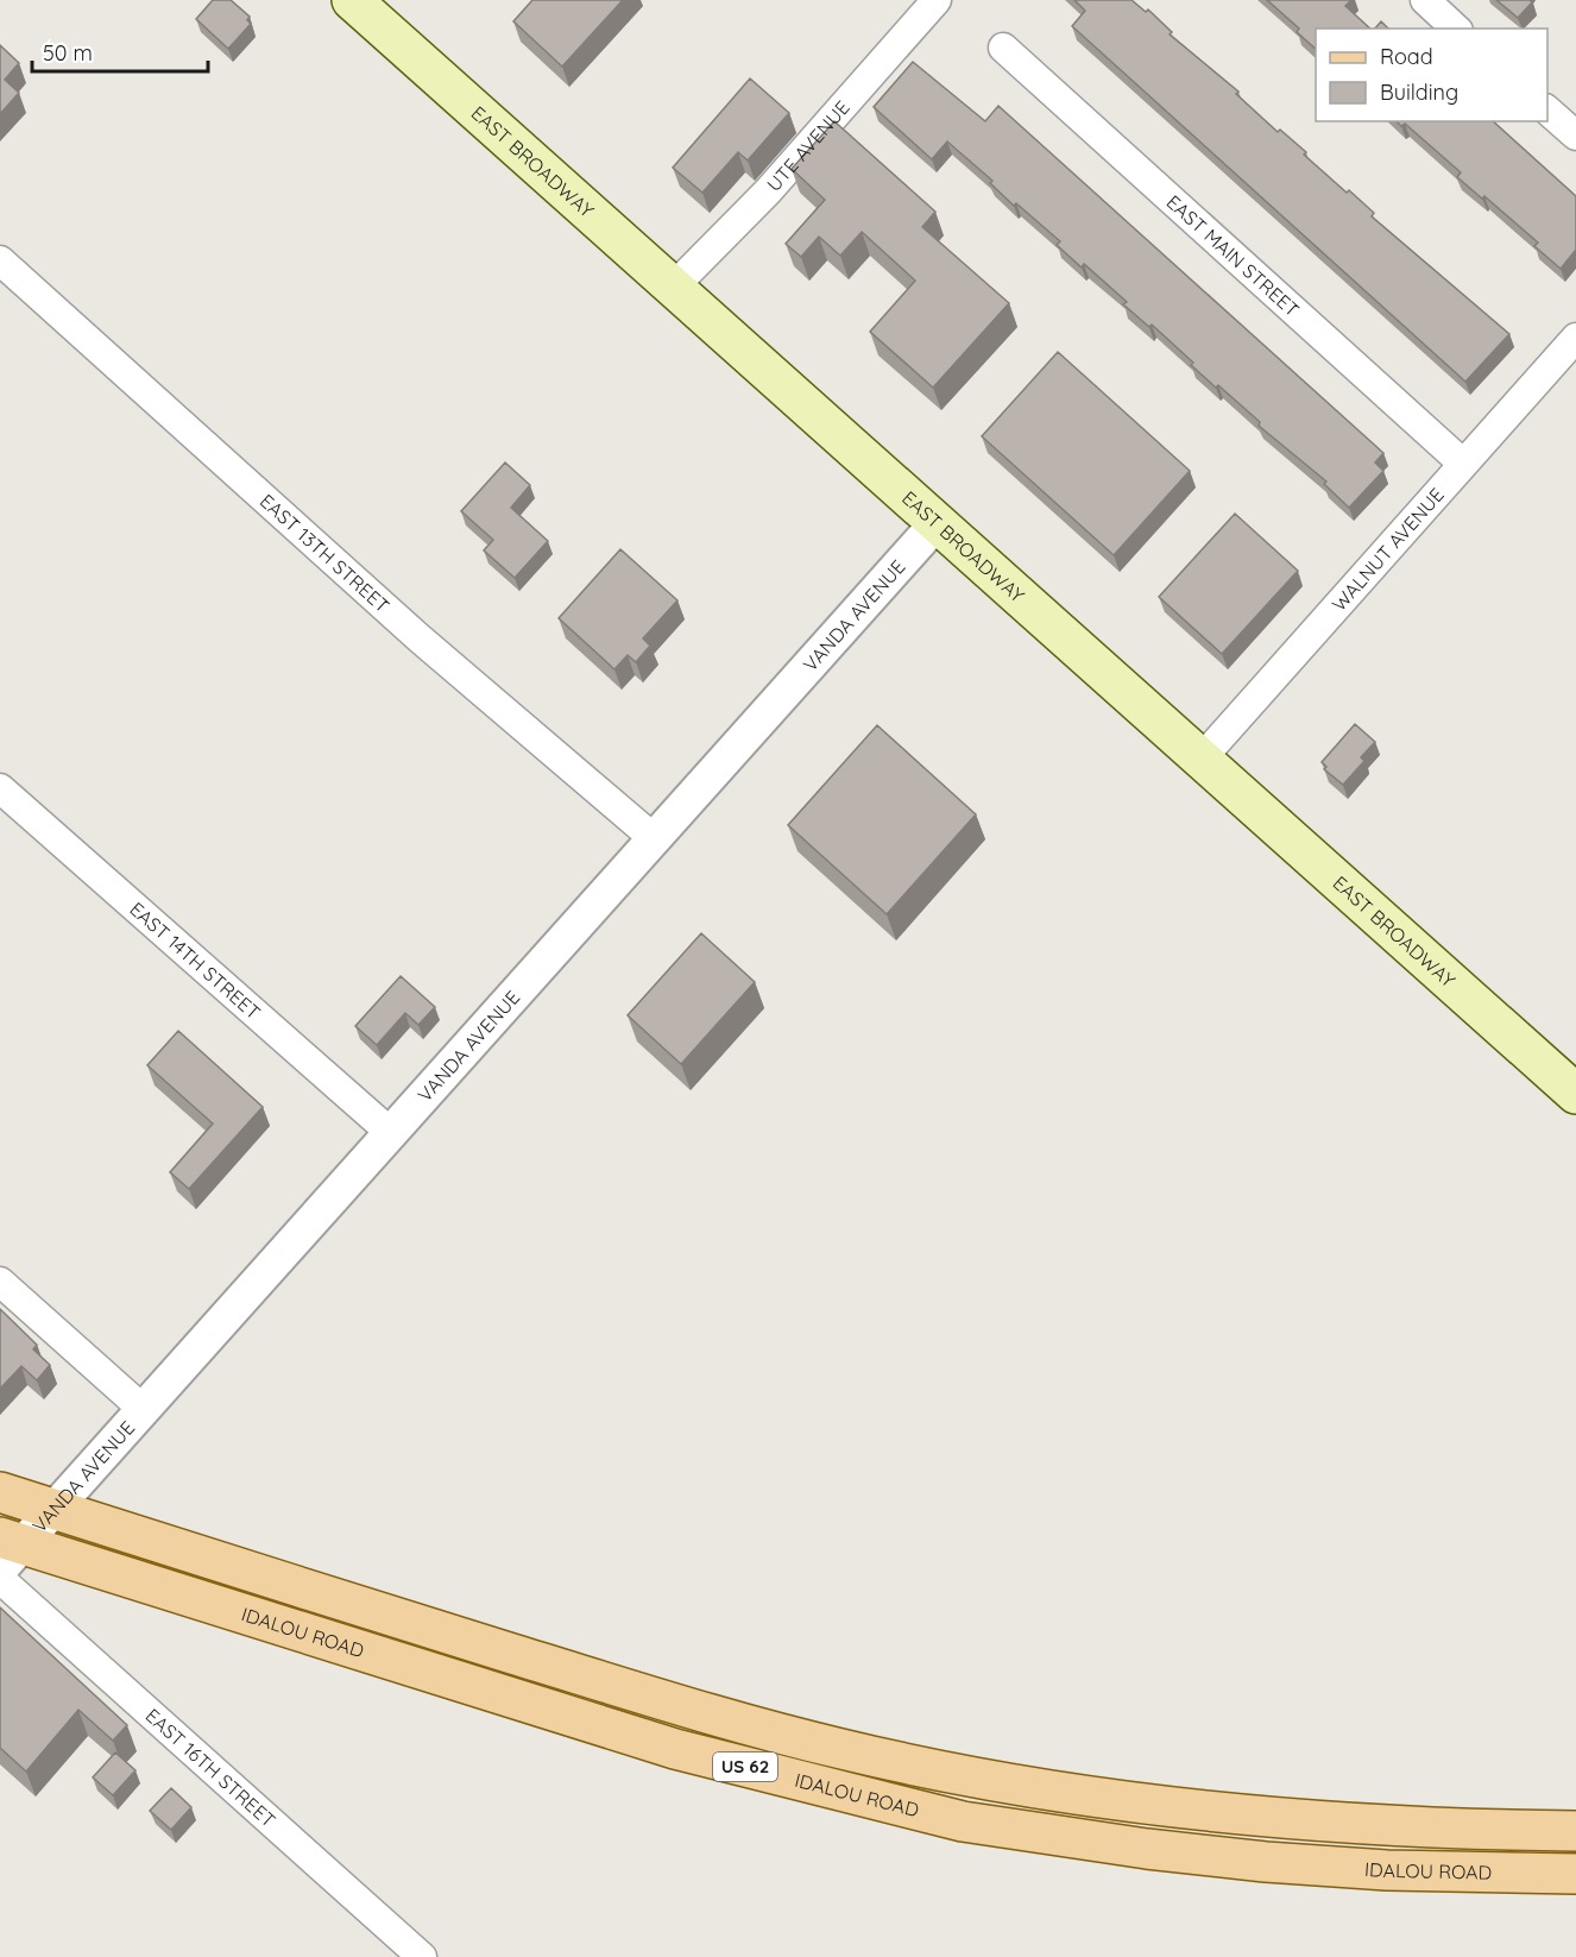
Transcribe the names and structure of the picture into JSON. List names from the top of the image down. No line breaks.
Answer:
{"streets":{"main road":["EAST BROADWAY","IDALOU ROAD","US 62"],"street":["UTE AVENUE","EAST MAIN STREET","WALNUT AVENUE","EAST 13TH STREET","VANDA AVENUE","EAST 14TH STREET","EAST 16TH STREET"]},"crossings":[["UTE AVENUE","EAST BROADWAY"],["EAST BROADWAY","WALNUT AVENUE"],["EAST BROADWAY","VANDA AVENUE"],["EAST MAIN STREET","WALNUT AVENUE"],["EAST 13TH STREET","VANDA AVENUE"],["VANDA AVENUE","EAST 14TH STREET"],["VANDA AVENUE","IDALOU ROAD"],["VANDA AVENUE","US 62"]],"legend":["Road","Building"],"scale_bar":"50 m"}
